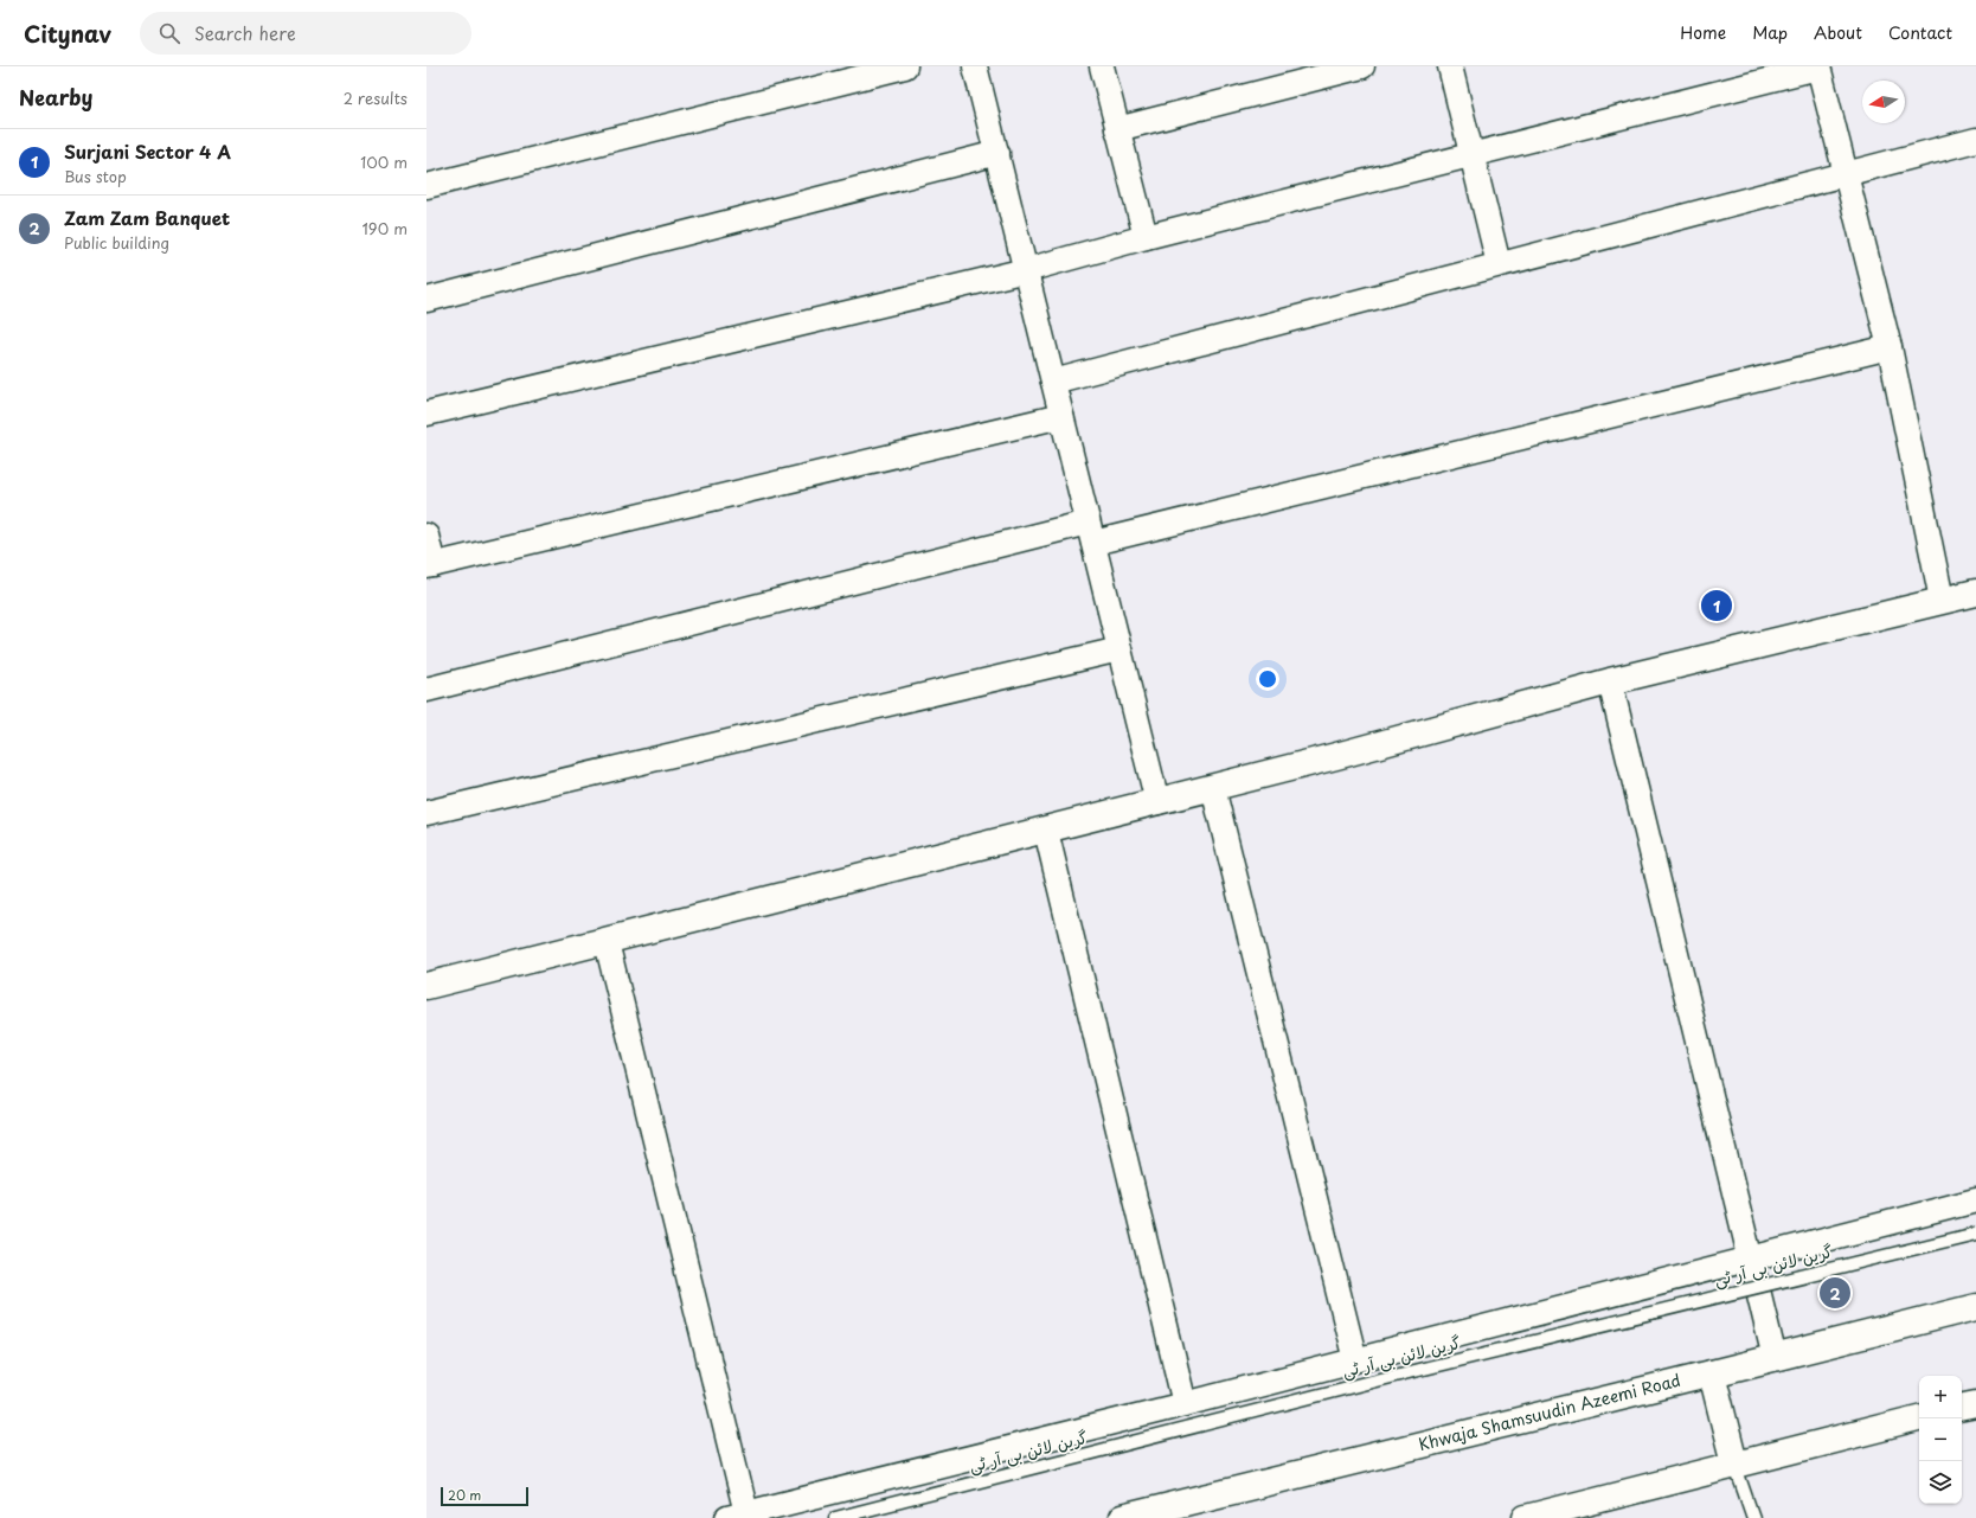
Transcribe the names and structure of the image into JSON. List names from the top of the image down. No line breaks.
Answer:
{"streets":{"street":["Khwaja Shamsuudin Azeemi Road"],"lane":["گرین لائن بی آر ٹی"]},"scale_bar":"20 m","north":"left","page":{"header":"Citynav","search":"Search here","nav":["Home","Map","About","Contact"],"heading":["Nearby","2 results"],"list":[{"mark":"1","name":"Surjani Sector 4 A","note":"Bus stop","value":"100 m"},{"mark":"2","name":"Zam Zam Banquet","note":"Public building","value":"190 m"}],"pins":["1","2"],"map_buttons":["+","−"],"scale":"20 m"}}
